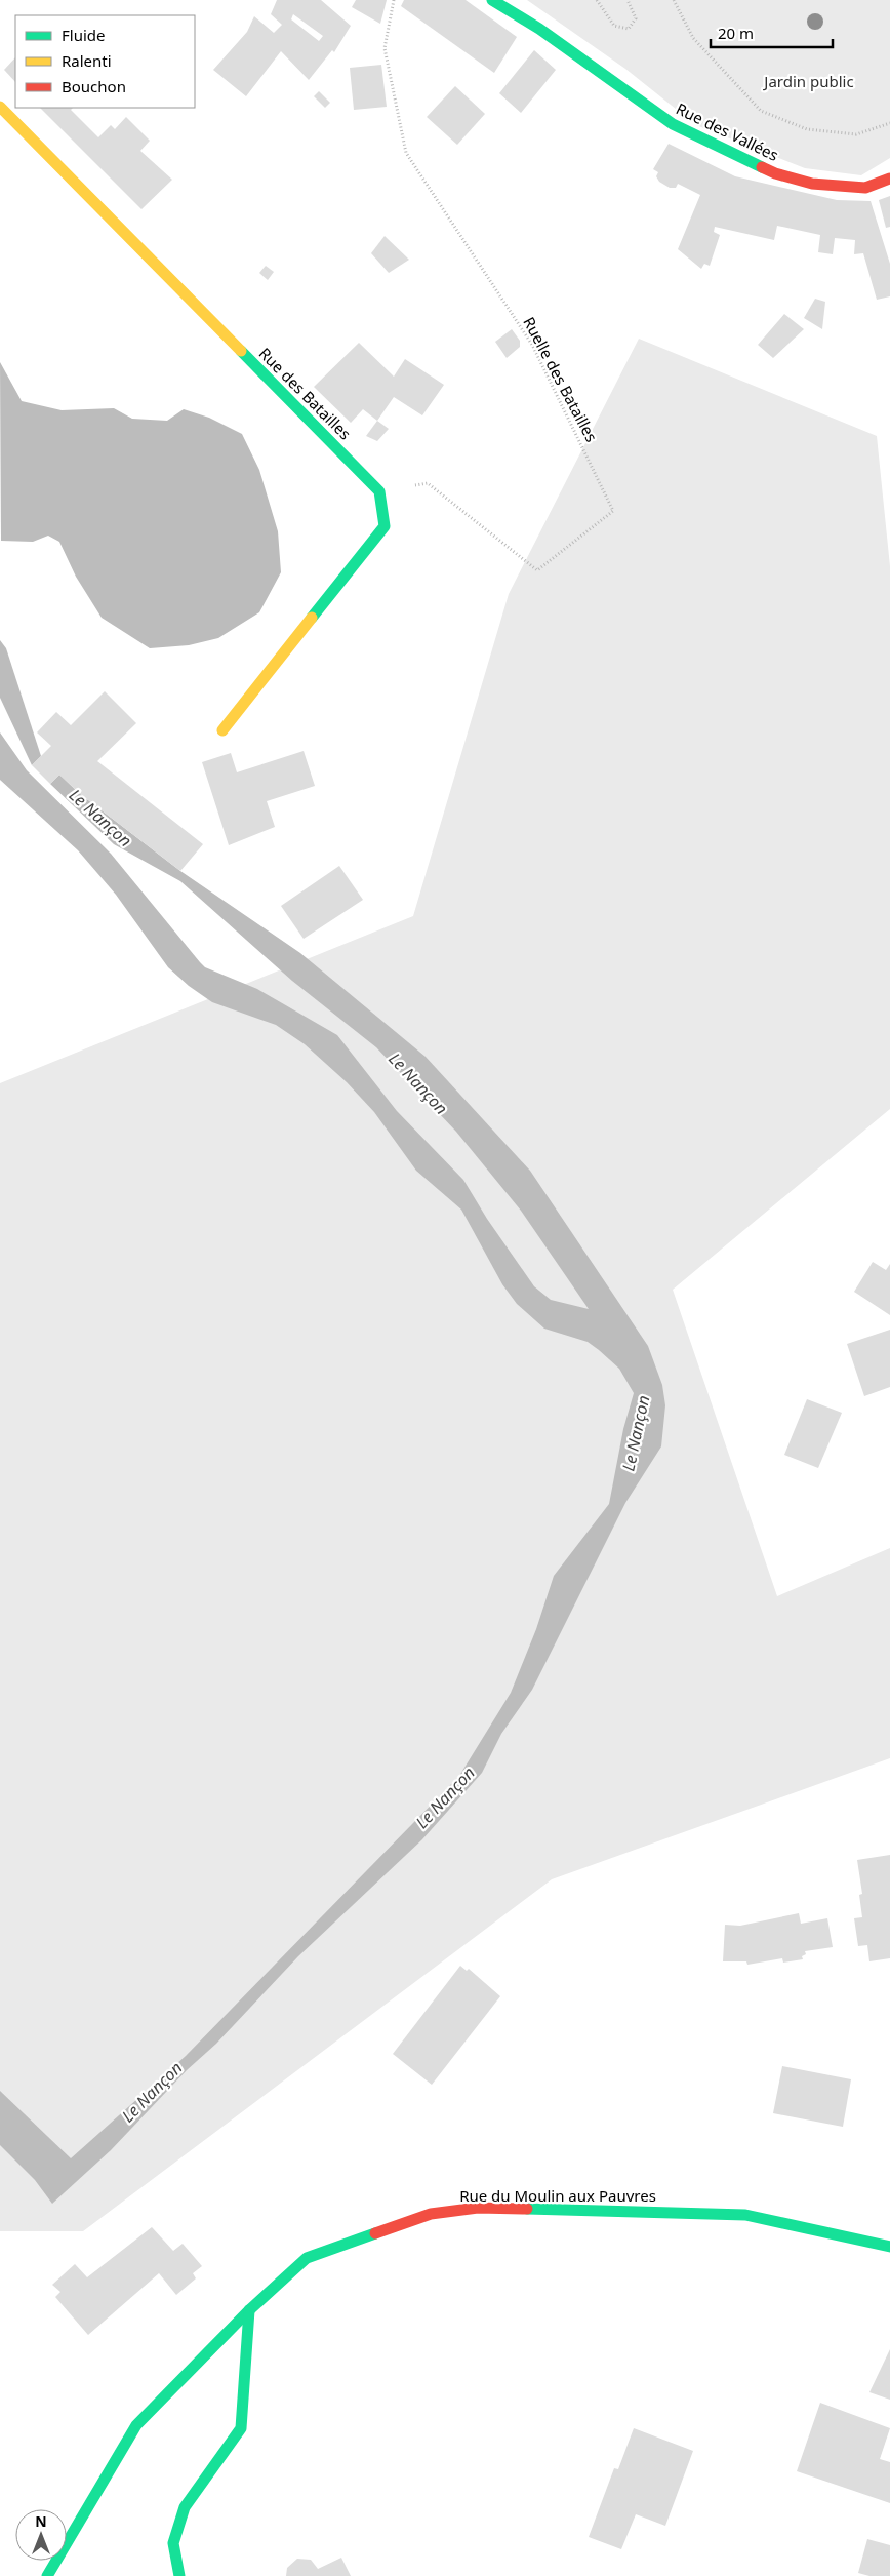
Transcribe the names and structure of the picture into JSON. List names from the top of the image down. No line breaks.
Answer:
{"streets":{"street":["Rue des Vallées","Rue des Batailles","Rue du Moulin aux Pauvres"],"path":["Ruelle des Batailles"]},"crossings":[["Ruelle des Batailles","Rue des Batailles"]],"water":["Le Nançon"],"parks":["Jardin public"],"legend":["Fluide","Ralenti","Bouchon"],"scale_bar":"20 m","north":"top"}
